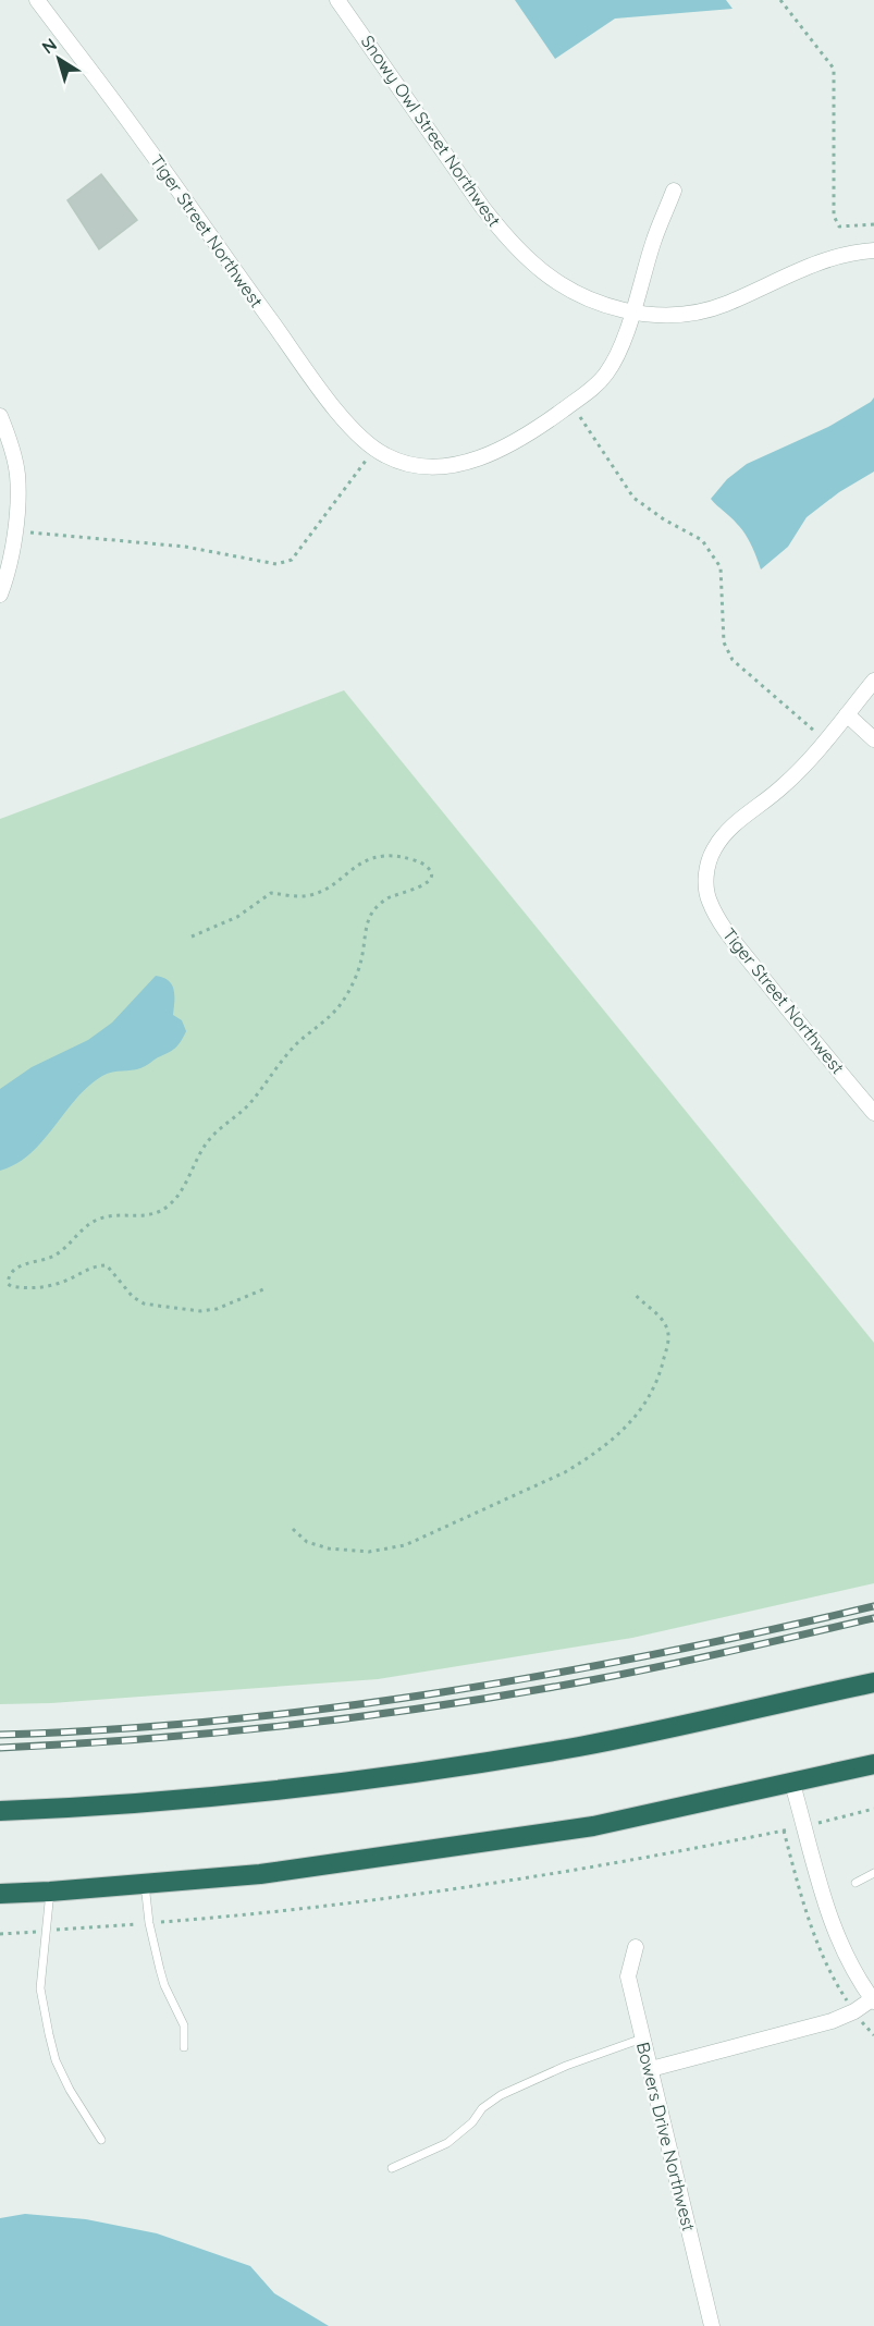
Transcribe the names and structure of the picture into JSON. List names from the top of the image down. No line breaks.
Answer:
{"streets":{"street":["Snowy Owl Street Northwest","Tiger Street Northwest","Bowers Drive Northwest"]},"north":"top left"}
